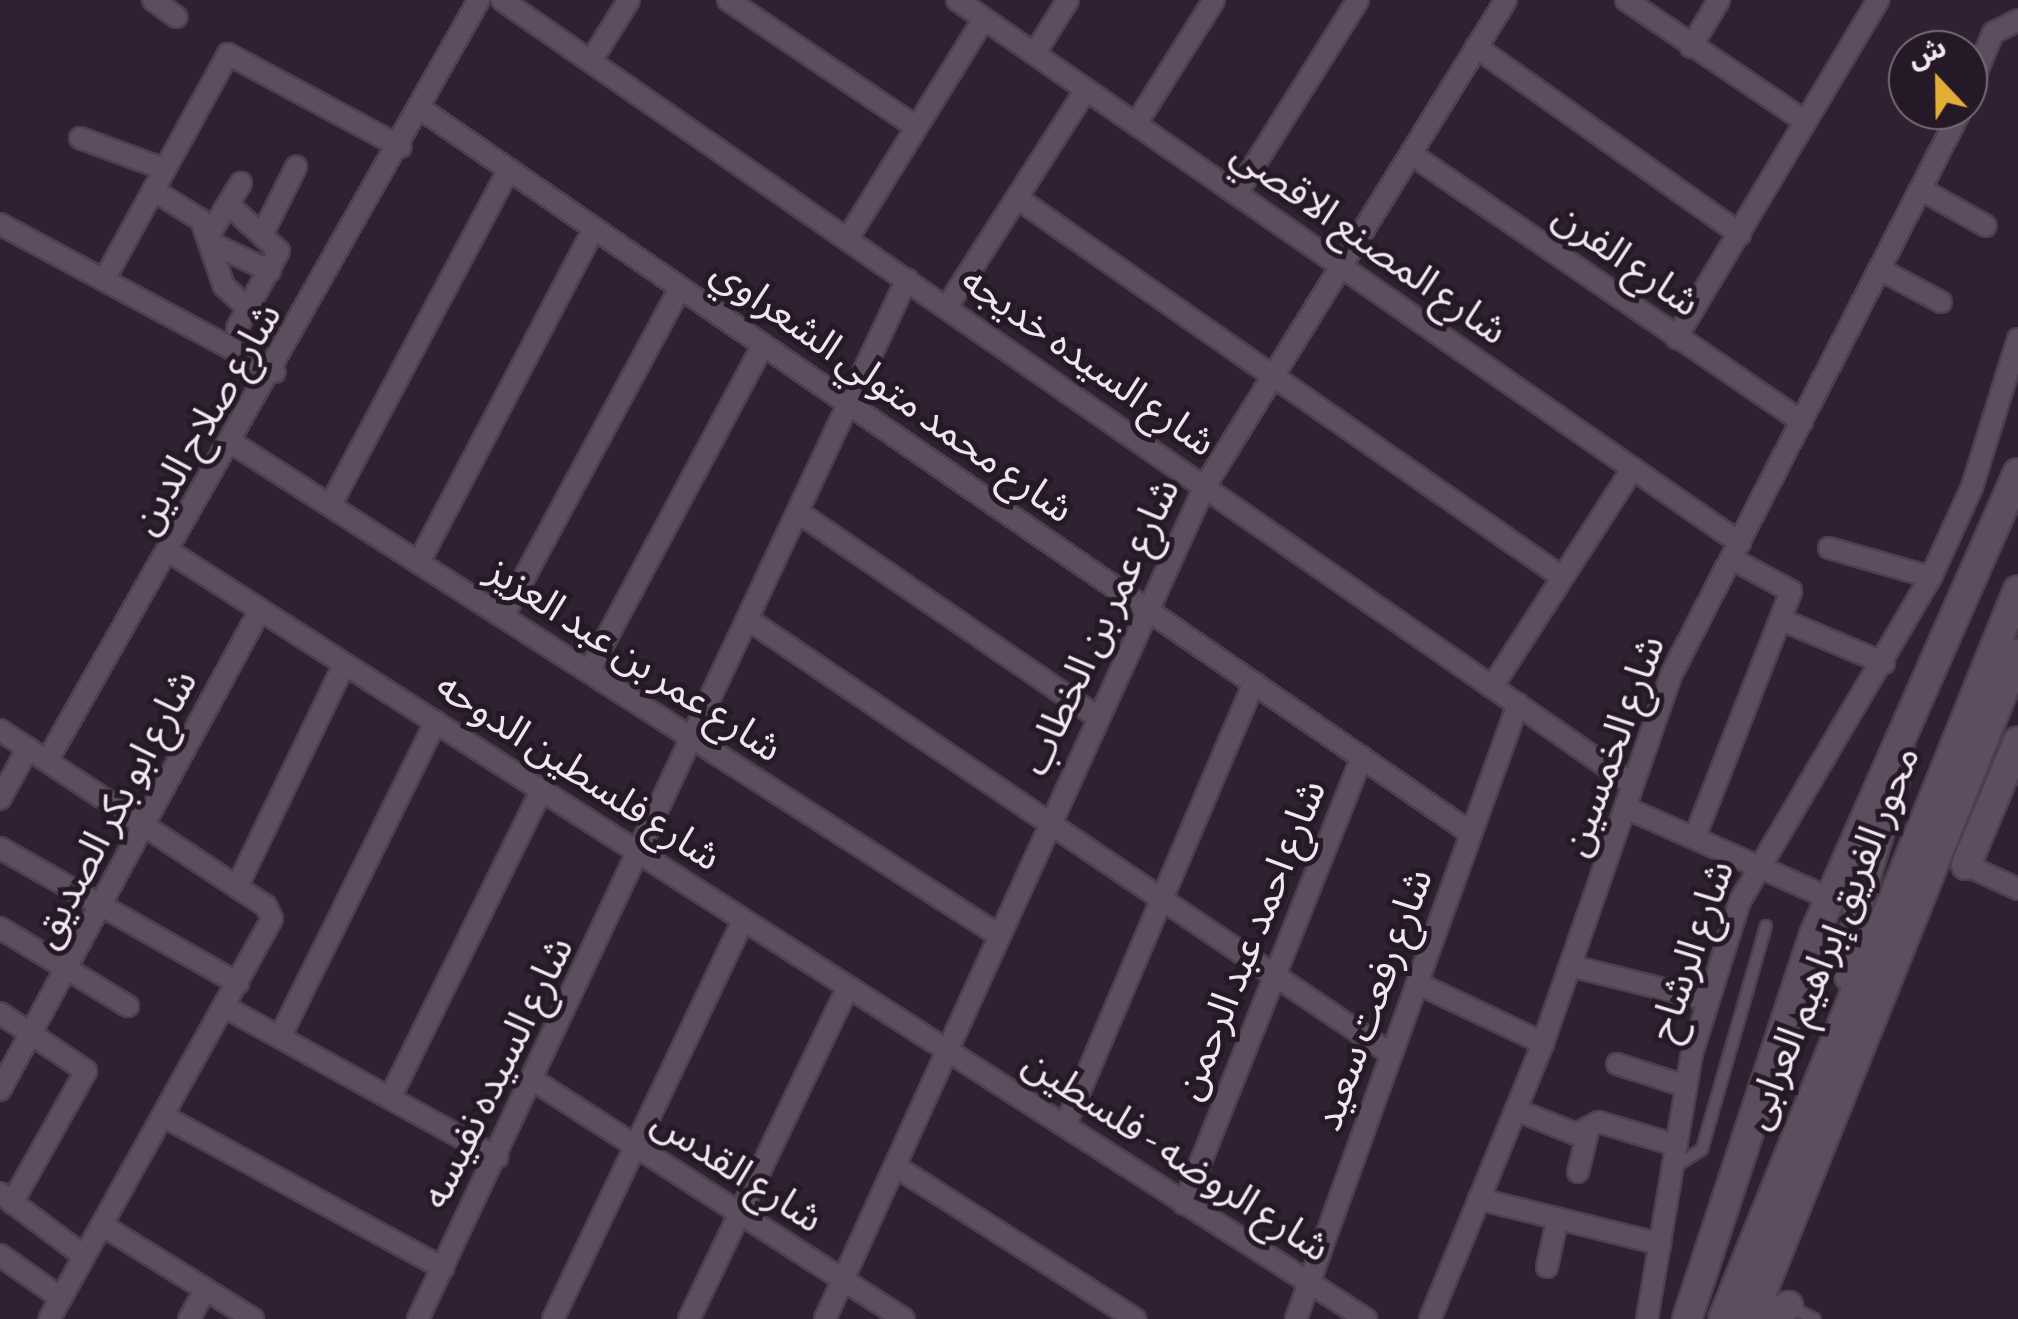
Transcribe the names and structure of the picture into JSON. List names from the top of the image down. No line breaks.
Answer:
{"streets":{"main road":["محور الفريق إبراهيم العرابى"],"street":["شارع المصنع الاقصي","شارع الفرن","شارع السيده خديجه","شارع محمد متولي الشعراوي","شارع صلاح الدين","شارع عمر بن الخطاب","شارع عمر بن عبد العزيز","شارع الخمسين","شارع فلسطين الدوحه","شارع ابو بكر الصديق","شارع احمد عبد الرحمن","شارع الرشاح","شارع رفعت سعيد","شارع السيده نفيسه","شارع الروضه - فلسطين","شارع القدس"]},"crossings":[["شارع المصنع الاقصي","شارع عمر بن الخطاب"],["شارع المصنع الاقصي","شارع الخمسين"],["شارع الفرن","شارع عمر بن الخطاب"],["شارع الفرن","شارع الخمسين"],["شارع السيده خديجه","شارع عمر بن الخطاب"],["شارع السيده خديجه","شارع الخمسين"],["شارع السيده خديجه","شارع رفعت سعيد"],["شارع السيده خديجه","شارع السيده نفيسه"],["شارع محمد متولي الشعراوي","شارع صلاح الدين"],["شارع محمد متولي الشعراوي","شارع عمر بن الخطاب"],["شارع محمد متولي الشعراوي","شارع احمد عبد الرحمن"],["شارع محمد متولي الشعراوي","شارع رفعت سعيد"],["شارع محمد متولي الشعراوي","شارع السيده نفيسه"],["شارع صلاح الدين","شارع عمر بن عبد العزيز"],["شارع صلاح الدين","شارع فلسطين الدوحه"],["شارع عمر بن الخطاب","شارع عمر بن عبد العزيز"],["شارع عمر بن الخطاب","شارع فلسطين الدوحه"],["شارع عمر بن الخطاب","شارع الروضه - فلسطين"],["شارع عمر بن الخطاب","شارع القدس"],["شارع عمر بن عبد العزيز","شارع السيده نفيسه"],["شارع فلسطين الدوحه","شارع ابو بكر الصديق"],["شارع فلسطين الدوحه","شارع السيده نفيسه"],["شارع فلسطين الدوحه","شارع الروضه - فلسطين"],["شارع احمد عبد الرحمن","شارع الروضه - فلسطين"],["شارع رفعت سعيد","شارع الروضه - فلسطين"],["شارع السيده نفيسه","شارع القدس"]],"north":"top"}
